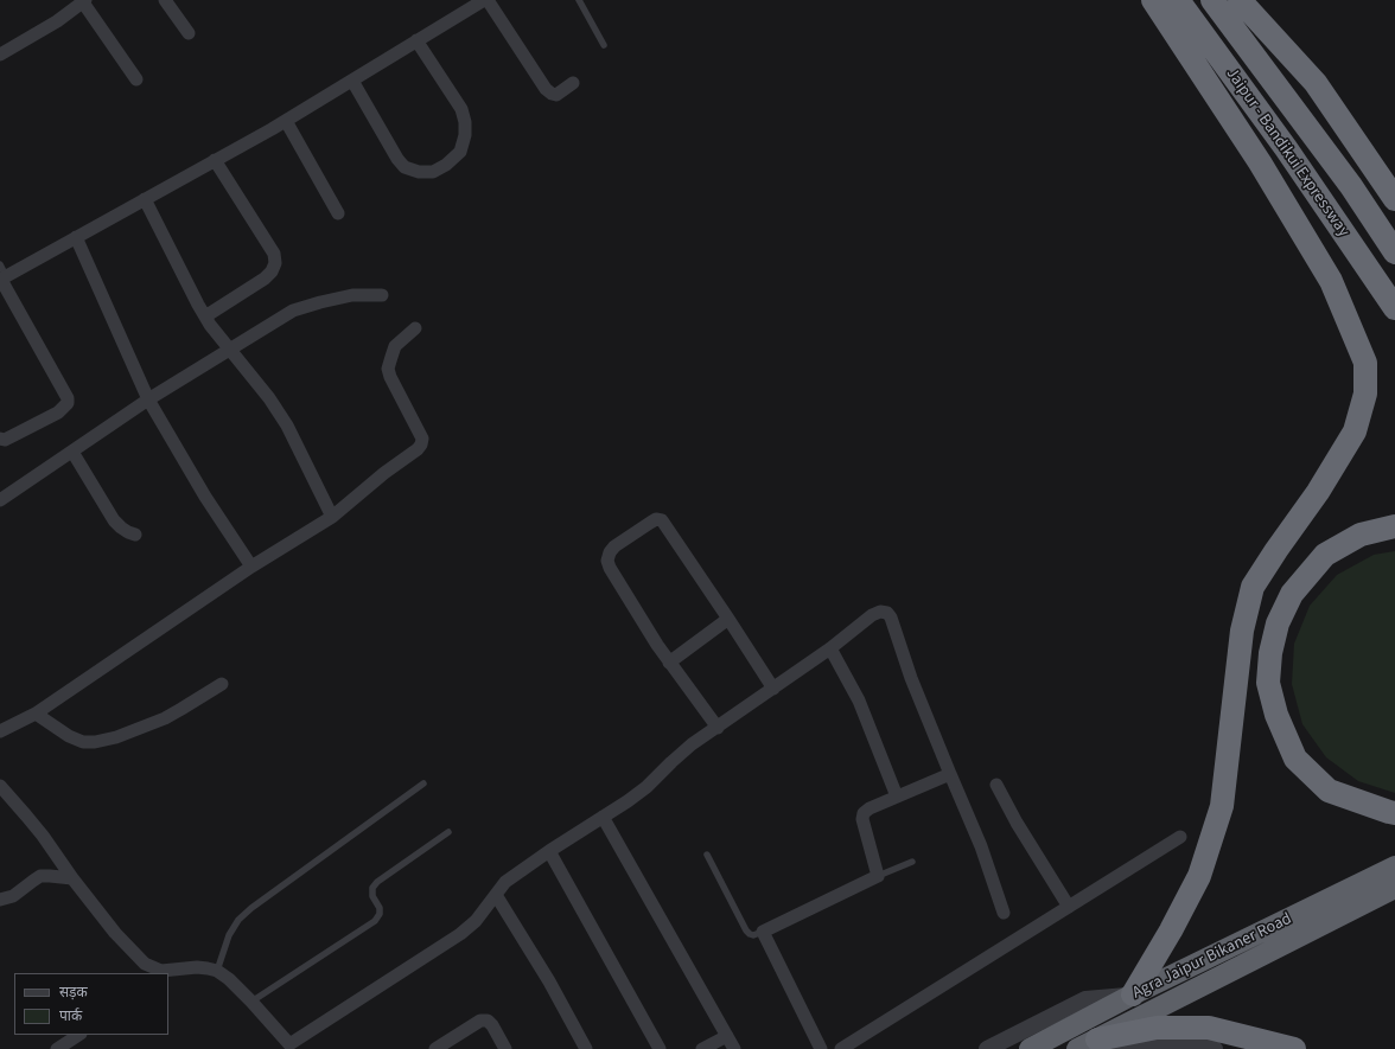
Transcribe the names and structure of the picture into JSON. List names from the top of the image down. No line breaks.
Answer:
{"streets":{"highway":["Jaipur - Bandikui Expressway","Agra Jaipur Bikaner Road"]},"legend":["सड़क","पार्क"]}
